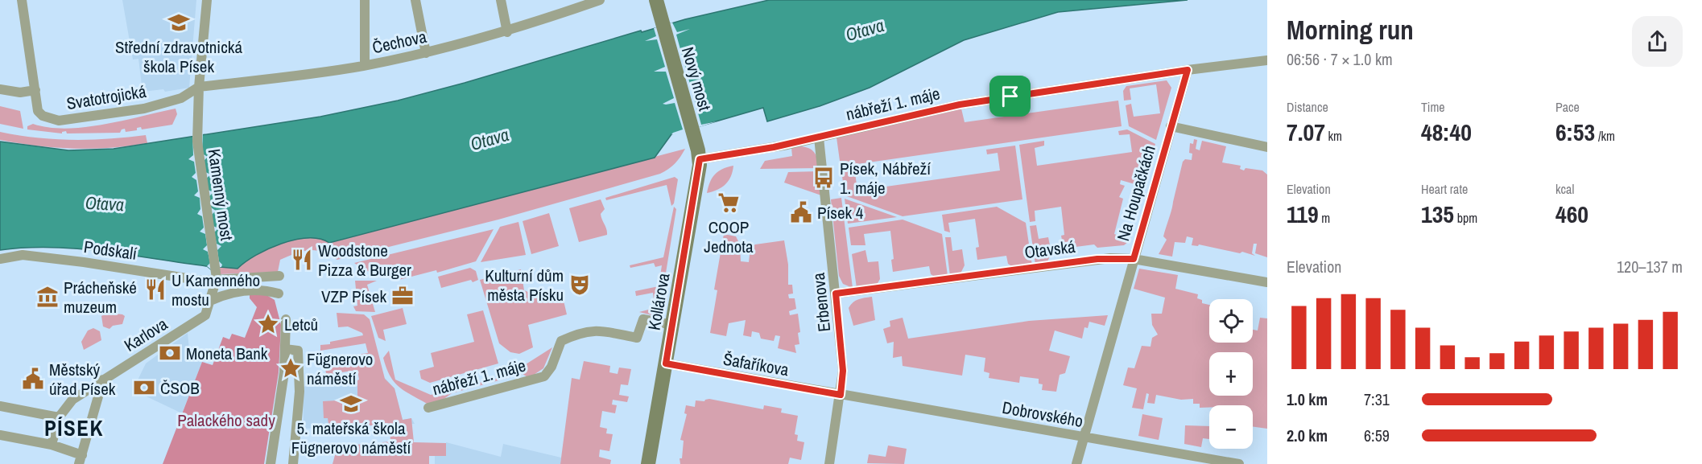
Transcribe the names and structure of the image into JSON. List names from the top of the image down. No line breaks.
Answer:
{"streets":{"main road":["Nový most","Kollárova"],"street":["Čechova","Svatotrojická","nábřeží 1. máje","Na Houpačkách","Kamenný most","Otavská","Podskalí","Erbenova","Karlova","Šafaříkova","Dobrovského"]},"crossings":[["Čechova","Svatotrojická"],["Čechova","Kamenný most"],["Nový most","nábřeží 1. máje"],["Nový most","Kollárova"],["Svatotrojická","Kamenný most"],["nábřeží 1. máje","Na Houpačkách"],["nábřeží 1. máje","Kollárova"],["nábřeží 1. máje","Erbenova"],["Na Houpačkách","Otavská"],["Na Houpačkách","Dobrovského"],["Kamenný most","Podskalí"],["Otavská","Erbenova"],["Kollárova","Šafaříkova"],["Erbenova","Šafaříkova"],["Erbenova","Dobrovského"],["Šafaříkova","Dobrovského"]],"districts":["PÍSEK"],"water":["Otava"],"parks":["Palackého sady"],"places":{"school or university":["Střední zdravotnická škola Písek","5. mateřská škola Fügnerovo náměstí"],"bus stop":["Písek, Nábřeží 1. máje"],"supermarket":["COOP Jednota"],"public building":["Písek 4","Městský úřad Písek"],"restaurant":["Woodstone Pizza & Burger","U Kamenného mostu"],"theatre":["Kulturní dům města Písku"],"office":["VZP Písek"],"museum":["Prácheňské muzeum"],"place":["Letců","Fügnerovo náměstí"],"bank":["Moneta Bank","ČSOB"]},"page":{"heading":["Morning run","06:56 · 7 × 1.0 km"],"stats":[["Distance","7.07 km"],["Time","48:40"],["Pace","6:53 /km"],["Elevation","119 m"],["Heart rate","135 bpm"],["kcal","460"]],"chart":["Elevation","120–137 m"],"map_buttons":["+","−"],"list":[{"name":"1.0 km","note":"7:31"},{"name":"2.0 km","note":"6:59"}]}}
